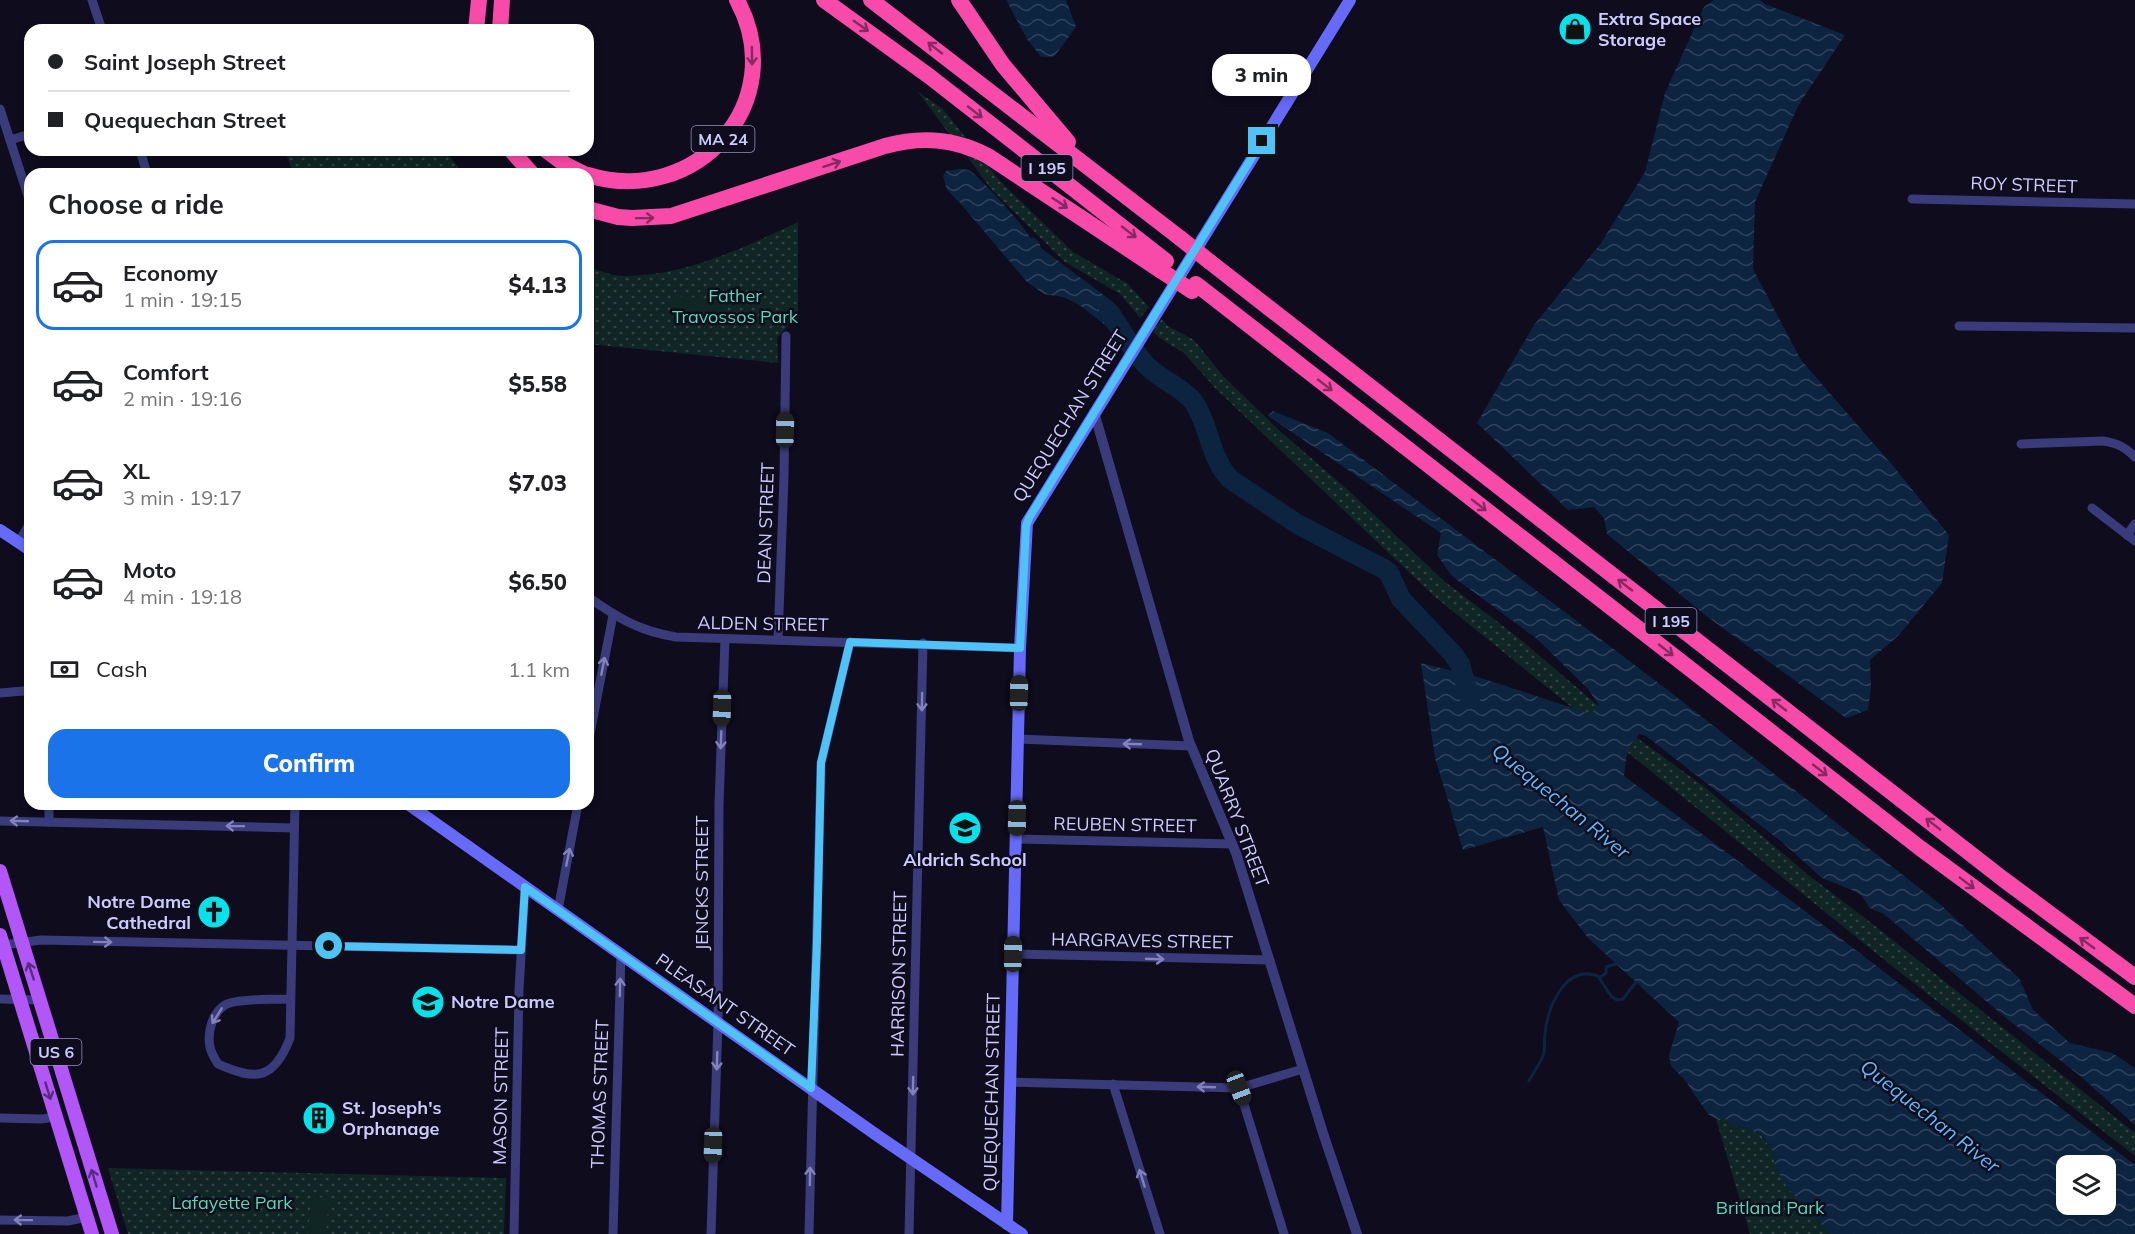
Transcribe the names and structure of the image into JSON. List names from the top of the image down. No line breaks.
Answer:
{"streets":{"highway":["MA 24","I 195"],"main road":["QUEQUECHAN STREET","PLEASANT STREET","US 6"],"street":["ROY STREET","DEAN STREET","ALDEN STREET","QUARRY STREET","REUBEN STREET","JENCKS STREET","HARGRAVES STREET","HARRISON STREET","THOMAS STREET","MASON STREET"]},"crossings":[["QUEQUECHAN STREET","ALDEN STREET"],["QUEQUECHAN STREET","QUARRY STREET"],["QUEQUECHAN STREET","REUBEN STREET"],["QUEQUECHAN STREET","HARGRAVES STREET"],["QUEQUECHAN STREET","PLEASANT STREET"],["DEAN STREET","ALDEN STREET"],["ALDEN STREET","JENCKS STREET"],["ALDEN STREET","HARRISON STREET"],["QUARRY STREET","REUBEN STREET"],["QUARRY STREET","HARGRAVES STREET"],["JENCKS STREET","PLEASANT STREET"],["HARRISON STREET","PLEASANT STREET"],["PLEASANT STREET","THOMAS STREET"],["PLEASANT STREET","MASON STREET"]],"one_way":["JENCKS STREET","HARGRAVES STREET","HARRISON STREET","THOMAS STREET"],"water":["Quequechan River"],"parks":["Father Travossos Park","Lafayette Park","Britland Park"],"places":{"shop":["Extra Space Storage"],"school or university":["Aldrich School","Notre Dame"],"church":["Notre Dame Cathedral"],"building":["St. Joseph's Orphanage"]},"page":{"banner":["Saint Joseph Street","Quequechan Street"],"bubble":"3 min","heading":"Choose a ride","list":[{"name":"Economy","note":"1 min · 19:15","value":"$4.13"},{"name":"Comfort","note":"2 min · 19:16","value":"$5.58"},{"name":"XL","note":"3 min · 19:17","value":"$7.03"},{"name":"Moto","note":"4 min · 19:18","value":"$6.50"}],"pay":["Cash","1.1 km"],"buttons":"Confirm"}}
